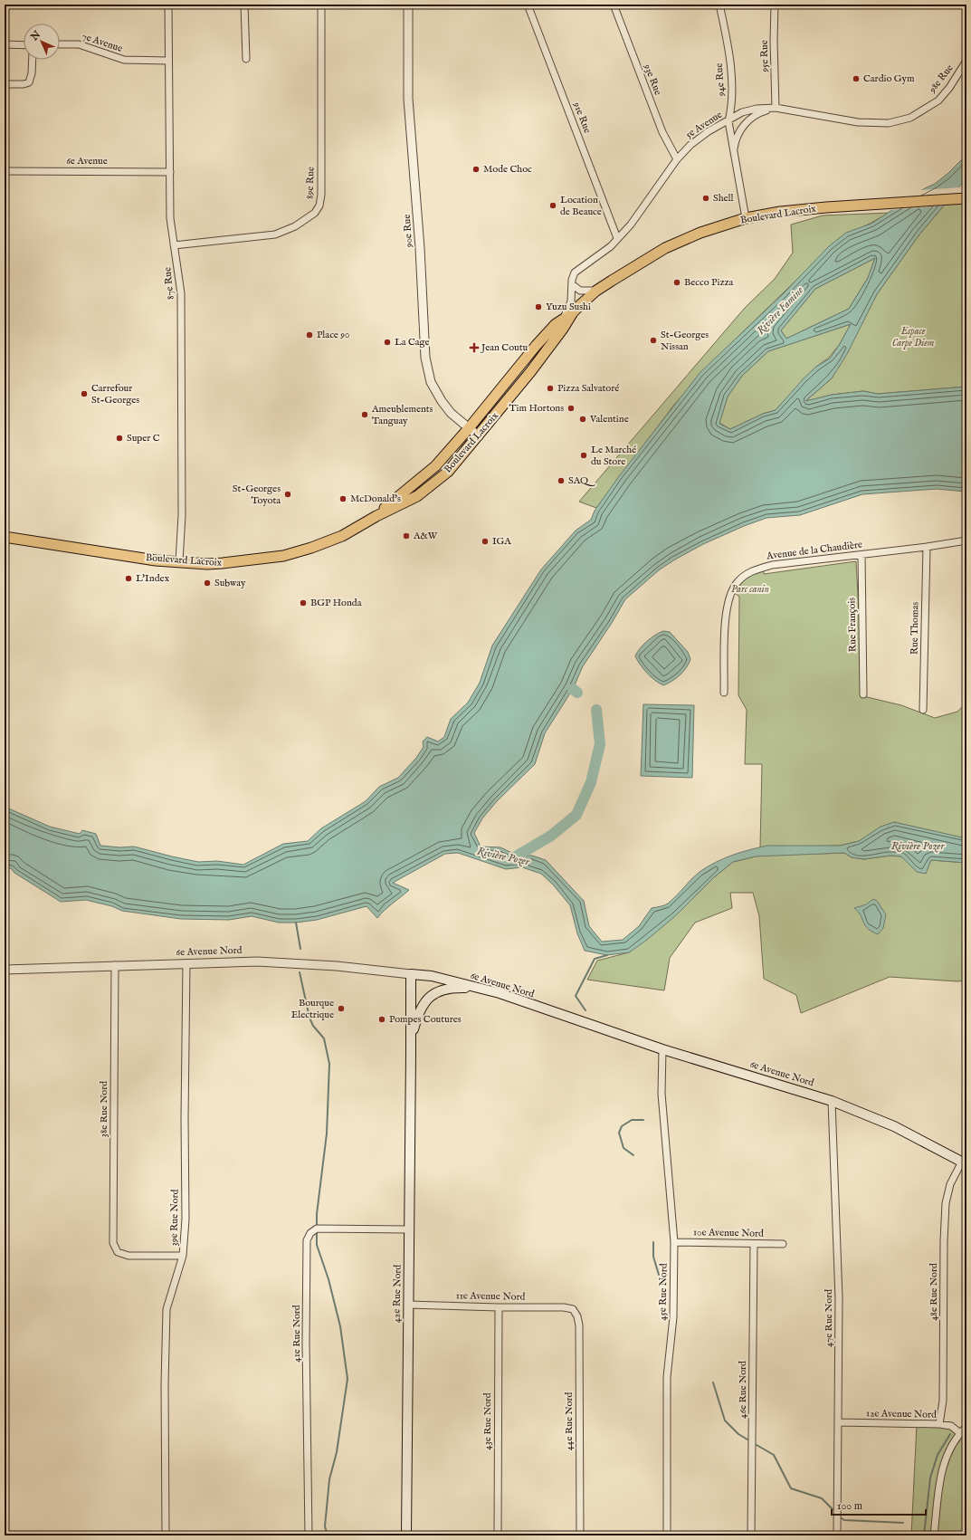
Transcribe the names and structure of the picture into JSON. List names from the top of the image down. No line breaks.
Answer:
{"streets":{"main road":["Boulevard Lacroix","6e Avenue Nord","42e Rue Nord"],"street":["7e Avenue","95e Rue","98e Rue","93e Rue","94e Rue","91e Rue","5e Avenue","6e Avenue","89e Rue","90e Rue","87e Rue","Avenue de la Chaudière","Rue François","Rue Thomas","38e Rue Nord","39e Rue Nord","10e Avenue Nord","45e Rue Nord","48e Rue Nord","11e Avenue Nord","47e Rue Nord","41e Rue Nord","46e Rue Nord","12e Avenue Nord","43e Rue Nord","44e Rue Nord"]},"crossings":[["7e Avenue","87e Rue"],["95e Rue","94e Rue"],["95e Rue","5e Avenue"],["98e Rue","5e Avenue"],["93e Rue","5e Avenue"],["94e Rue","5e Avenue"],["94e Rue","Boulevard Lacroix"],["91e Rue","5e Avenue"],["5e Avenue","Boulevard Lacroix"],["6e Avenue","87e Rue"],["89e Rue","87e Rue"],["Boulevard Lacroix","90e Rue"],["Boulevard Lacroix","87e Rue"],["Avenue de la Chaudière","Rue François"],["Avenue de la Chaudière","Rue Thomas"],["6e Avenue Nord","38e Rue Nord"],["6e Avenue Nord","39e Rue Nord"],["6e Avenue Nord","45e Rue Nord"],["6e Avenue Nord","48e Rue Nord"],["6e Avenue Nord","42e Rue Nord"],["6e Avenue Nord","47e Rue Nord"],["38e Rue Nord","39e Rue Nord"],["10e Avenue Nord","45e Rue Nord"],["10e Avenue Nord","46e Rue Nord"],["48e Rue Nord","12e Avenue Nord"],["42e Rue Nord","11e Avenue Nord"],["42e Rue Nord","41e Rue Nord"],["11e Avenue Nord","43e Rue Nord"],["11e Avenue Nord","44e Rue Nord"],["47e Rue Nord","12e Avenue Nord"]],"water":["Rivière Famine","Rivière Pozer"],"parks":["Espace Carpe Diem","Parc canin"],"places":{"other":["Cardio Gym","Mode Choc","Shell","Location de Beauce","Becco Pizza","Yuzu Sushi","Place 90","St-Georges Nissan","La Cage","Pizza Salvatoré","Carrefour St-Georges","Tim Hortons","Ameublements Tanguay","Valentine","Super C","Le Marché du Store","SAQ","St-Georges Toyota","McDonald's","A&W","IGA","L'Index","Subway","BGP Honda","Bourque Electrique","Pompes Coutures"],"health":["Jean Coutu"]},"scale_bar":"100 m","north":"top left"}
